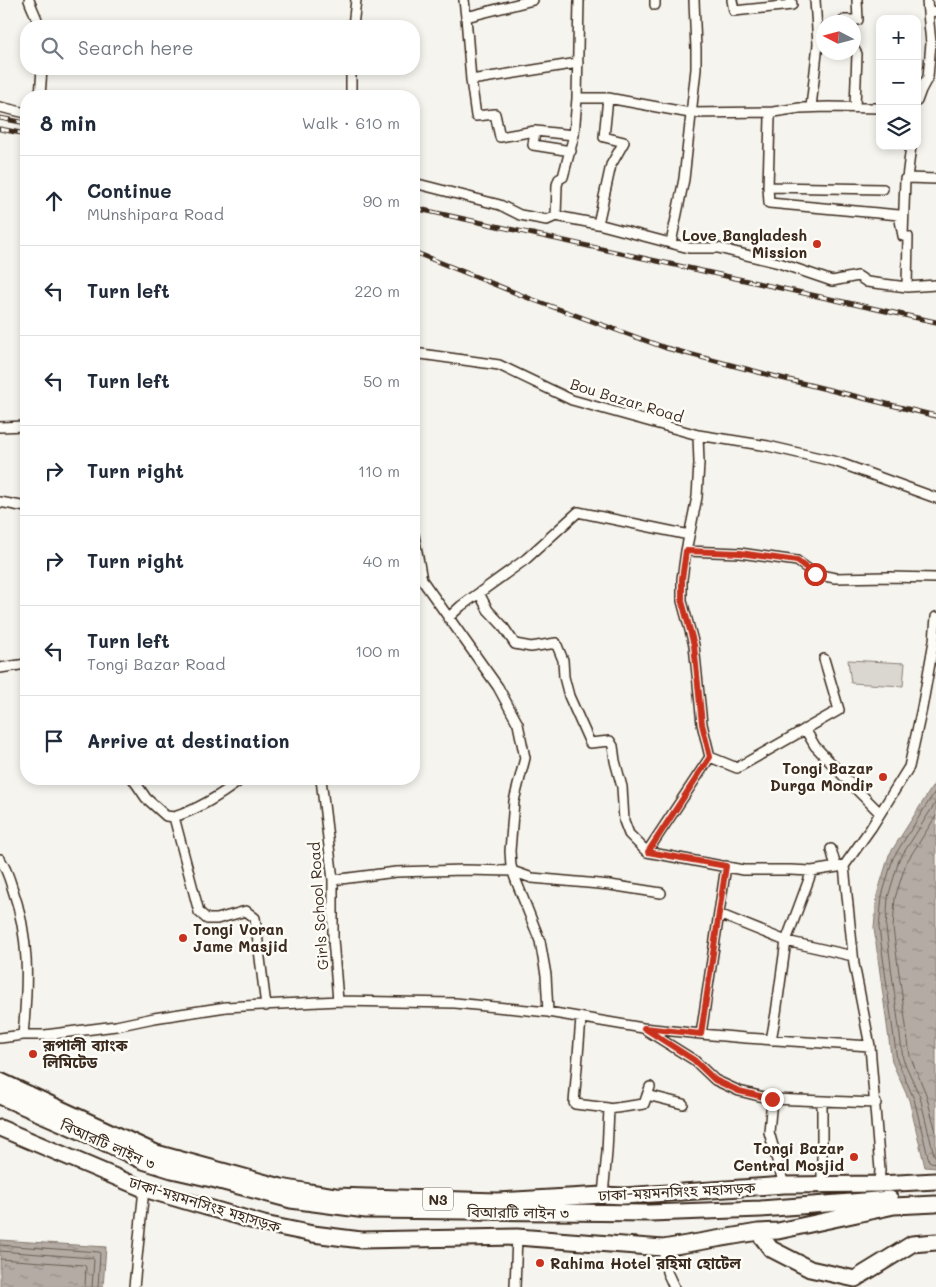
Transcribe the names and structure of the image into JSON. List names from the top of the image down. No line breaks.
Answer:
{"streets":{"highway":["বিআরটি লাইন ৩","ঢাকা-ময়মনসিংহ মহাসড়ক","N3"],"street":["Bou Bazar Road","Girls School Road"]},"places":["Love Bangladesh Mission","Tongi Bazar Durga Mondir","Tongi Voran Jame Masjid","রূপালী ব্যাংক লিমিটেড","Tongi Bazar Central Mosjid","Rahima Hotel রহিমা হোটেল"],"north":"left","page":{"map_buttons":["+","−"],"search":"Search here","heading":["8 min","Walk · 610 m"],"list":[["Continue","MUnshipara Road","90 m"],["Turn left","220 m"],["Turn left","50 m"],["Turn right","110 m"],["Turn right","40 m"],["Turn left","Tongi Bazar Road","100 m"],"Arrive at destination"]}}
